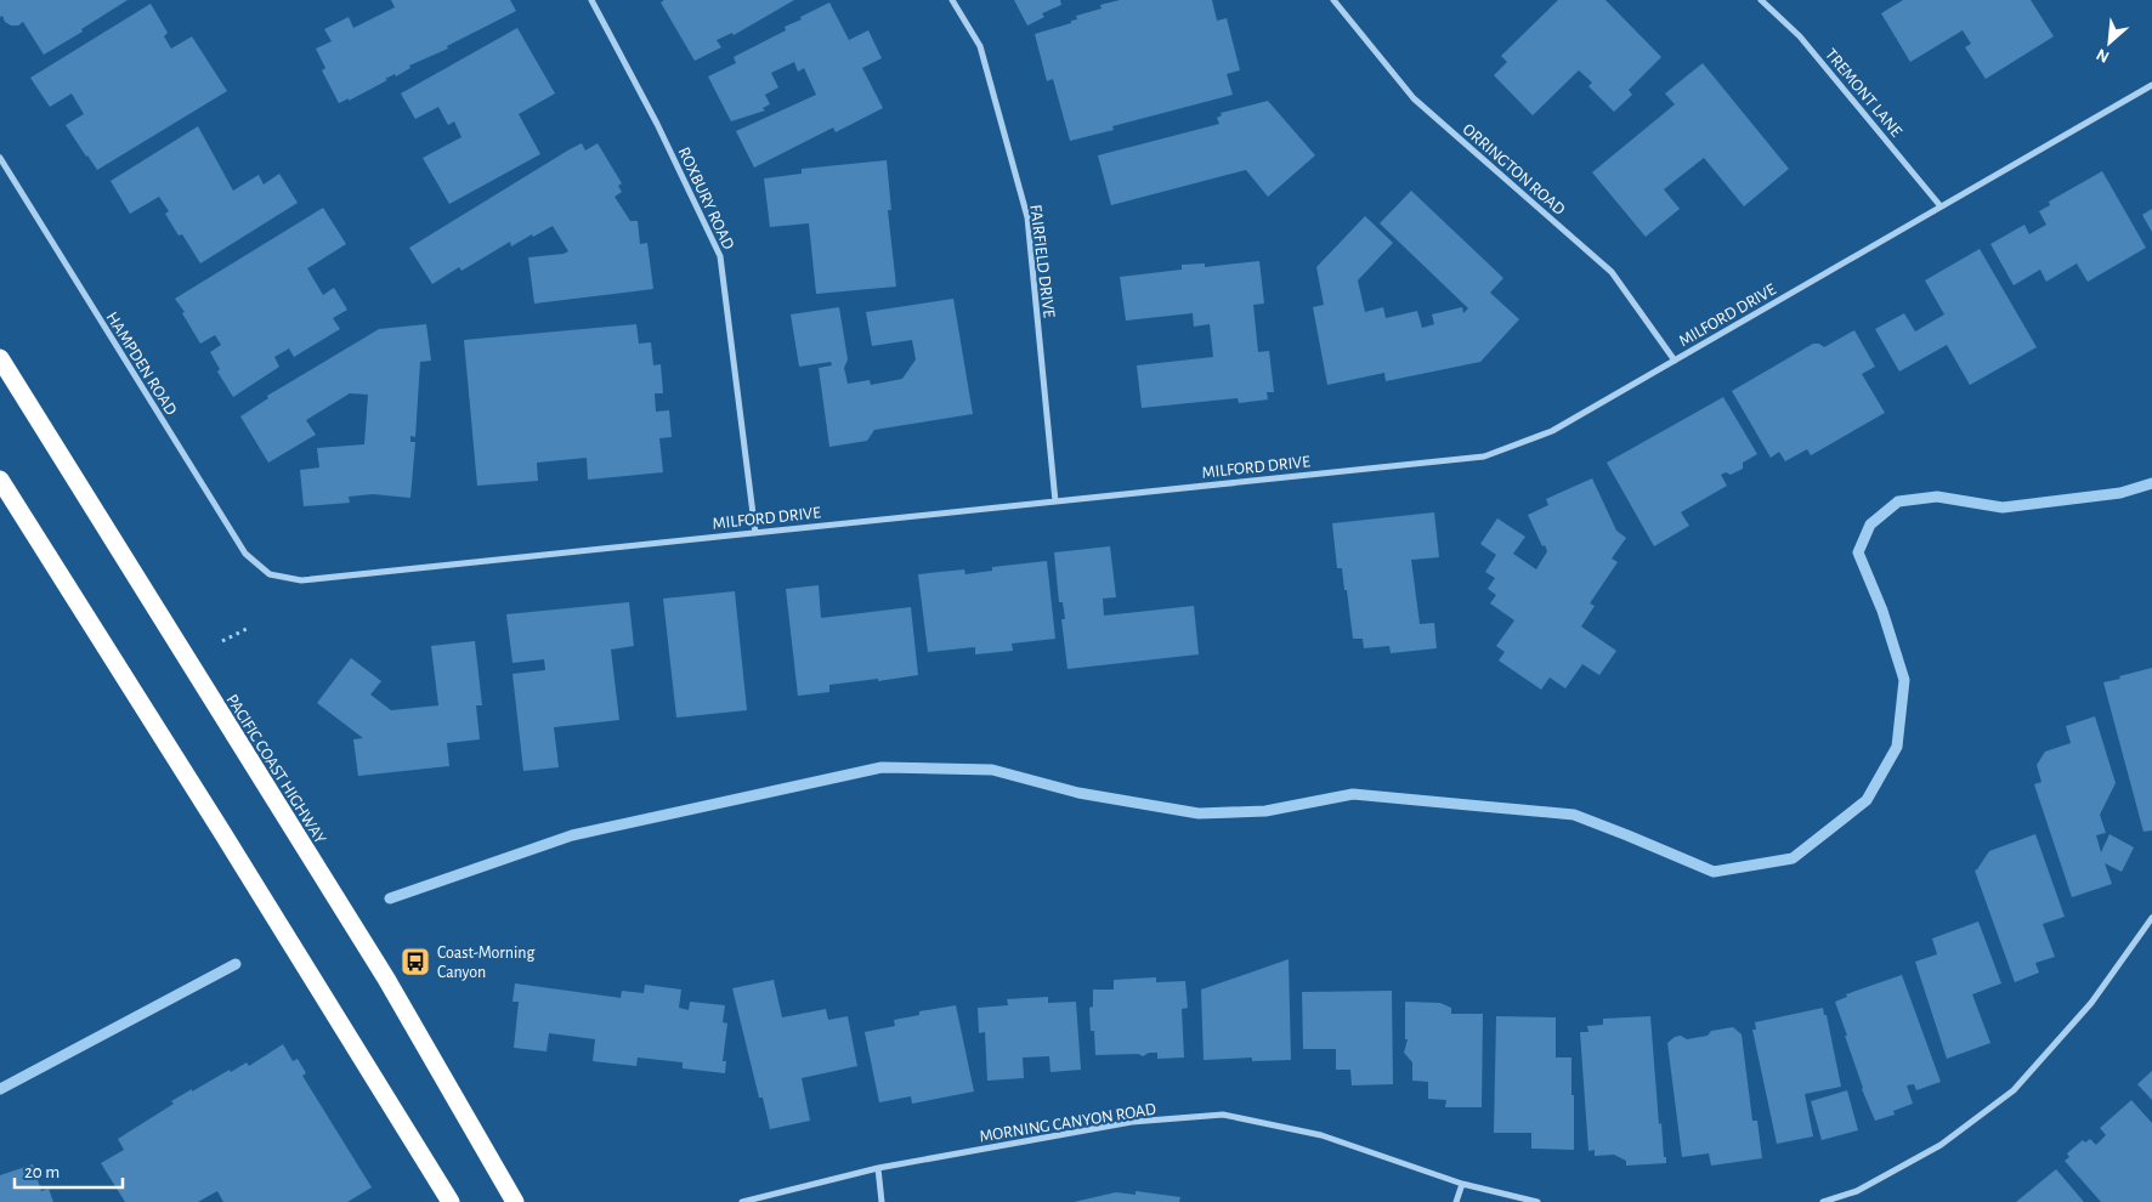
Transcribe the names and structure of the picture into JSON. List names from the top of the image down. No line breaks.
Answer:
{"streets":{"highway":["PACIFIC COAST HIGHWAY"],"street":["TREMONT LANE","ORRINGTON ROAD","ROXBURY ROAD","FAIRFIELD DRIVE","MILFORD DRIVE","HAMPDEN ROAD","MORNING CANYON ROAD"]},"crossings":[["TREMONT LANE","MILFORD DRIVE"],["ORRINGTON ROAD","MILFORD DRIVE"],["ROXBURY ROAD","MILFORD DRIVE"],["FAIRFIELD DRIVE","MILFORD DRIVE"],["MILFORD DRIVE","HAMPDEN ROAD"]],"places":{"bus stop":["Coast-Morning Canyon"]},"scale_bar":"20 m","north":"bottom left"}
